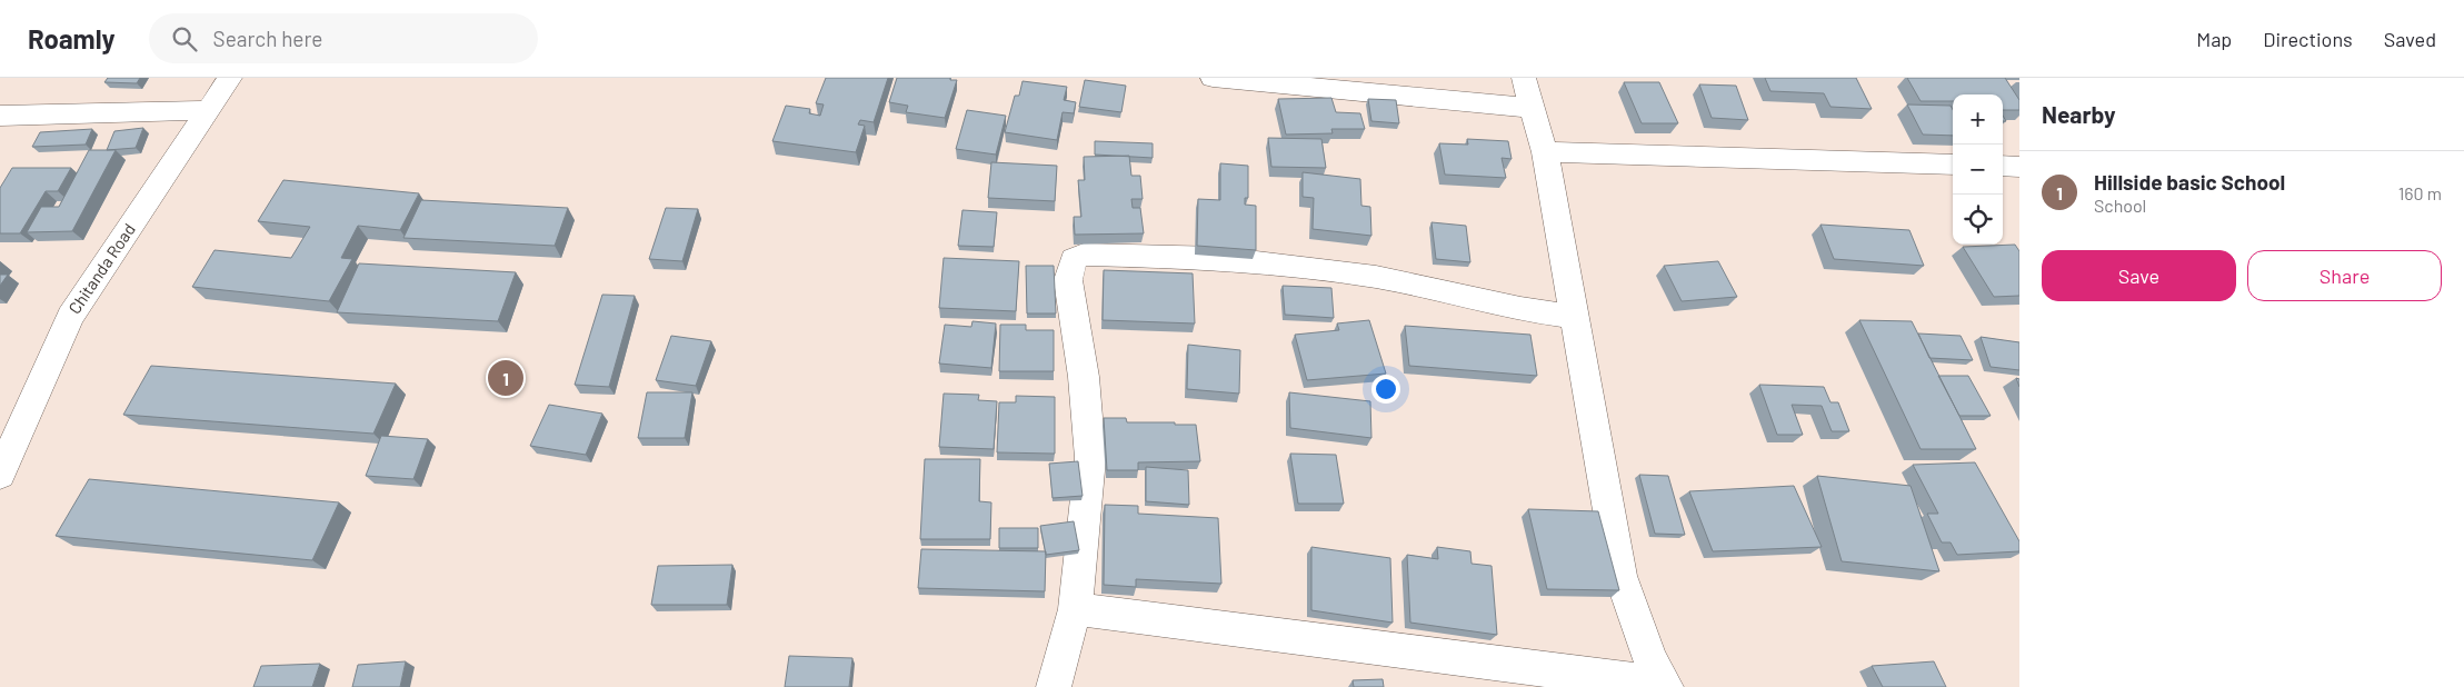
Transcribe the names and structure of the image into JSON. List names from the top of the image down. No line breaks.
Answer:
{"streets":{"street":["Chitanda Road"]},"page":{"header":"Roamly","search":"Search here","nav":["Map","Directions","Saved"],"heading":"Nearby","map_buttons":["+","−"],"list":[{"mark":"1","name":"Hillside basic School","note":"School","value":"160 m"}],"buttons":["Save","Share"],"pins":"1"}}
